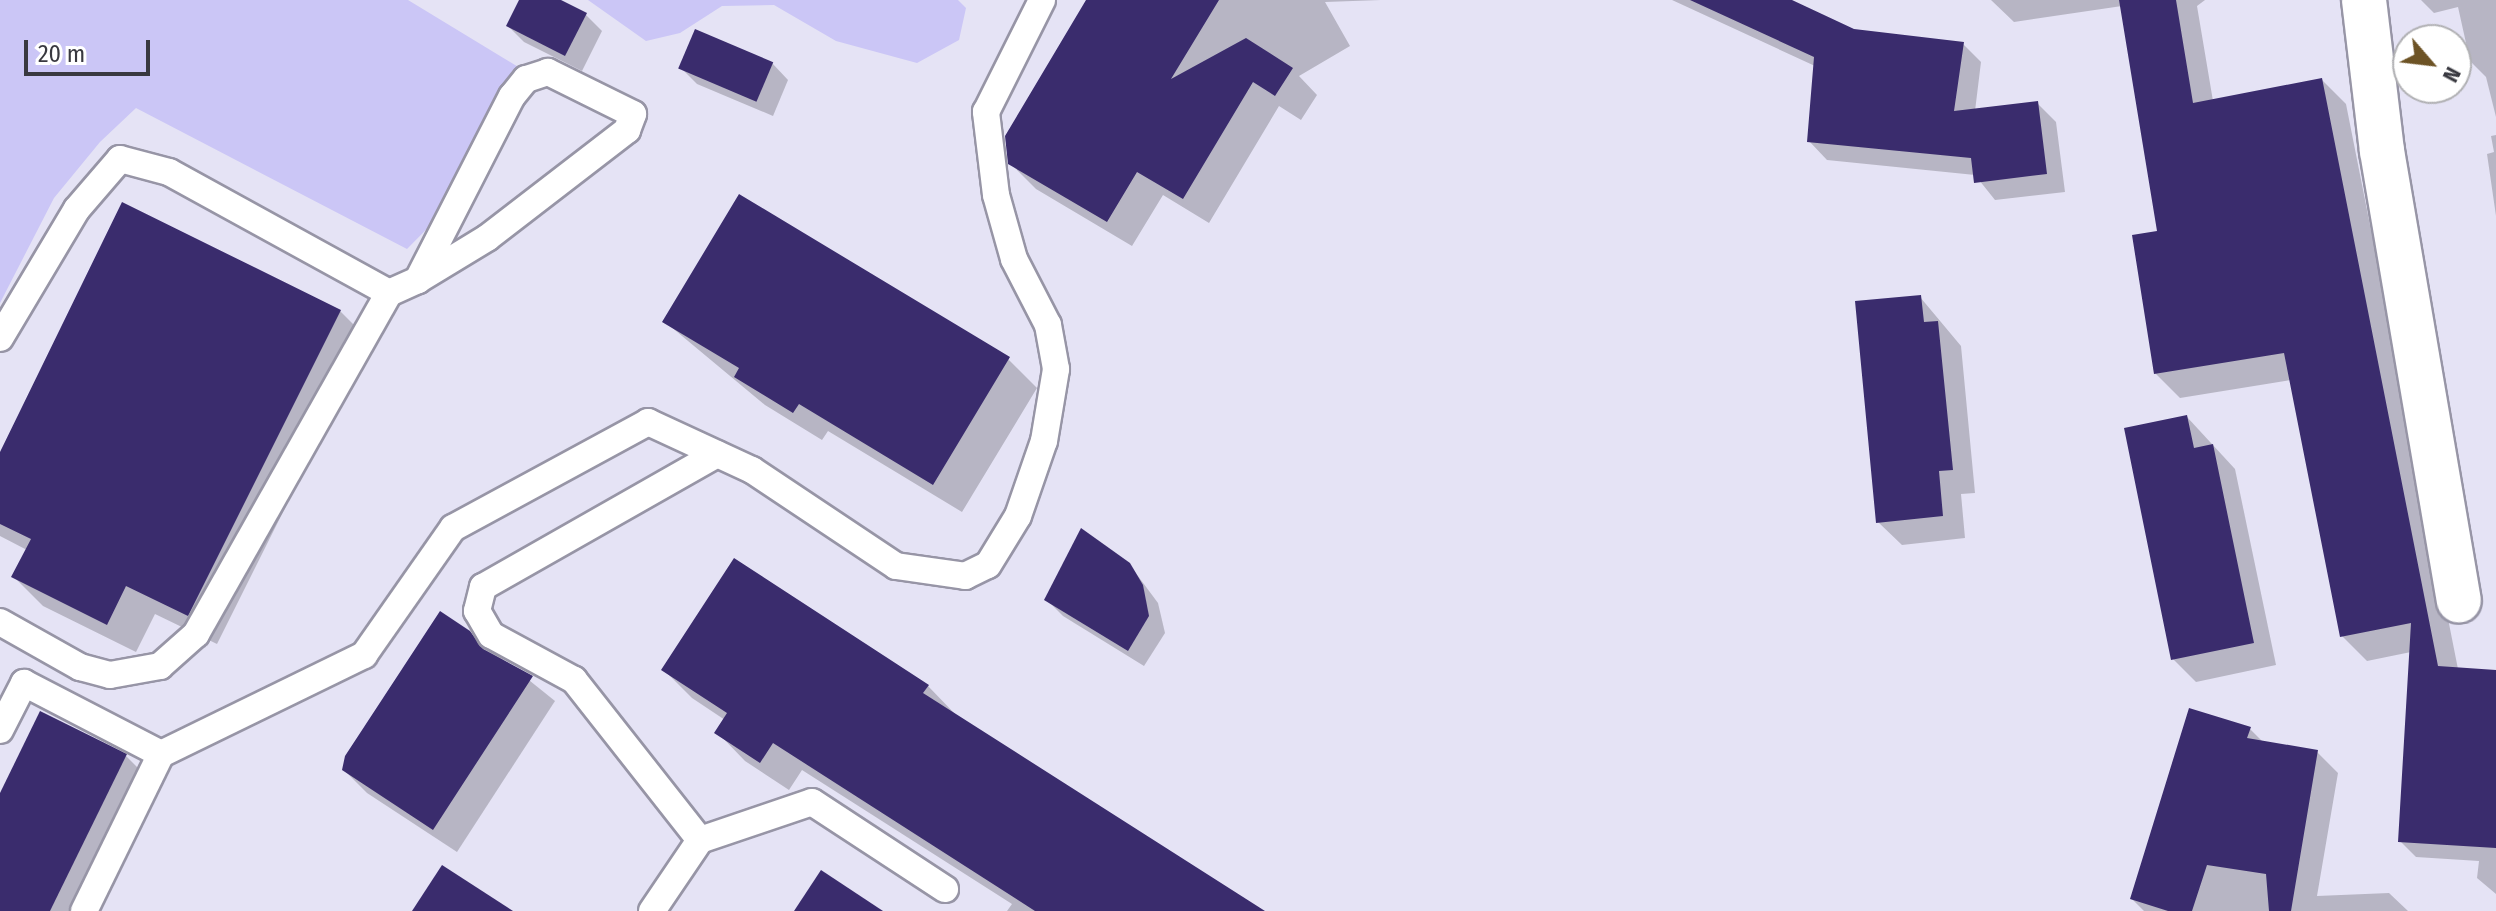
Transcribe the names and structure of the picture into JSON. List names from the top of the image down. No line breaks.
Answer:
{"scale_bar":"20 m","north":"bottom right"}
